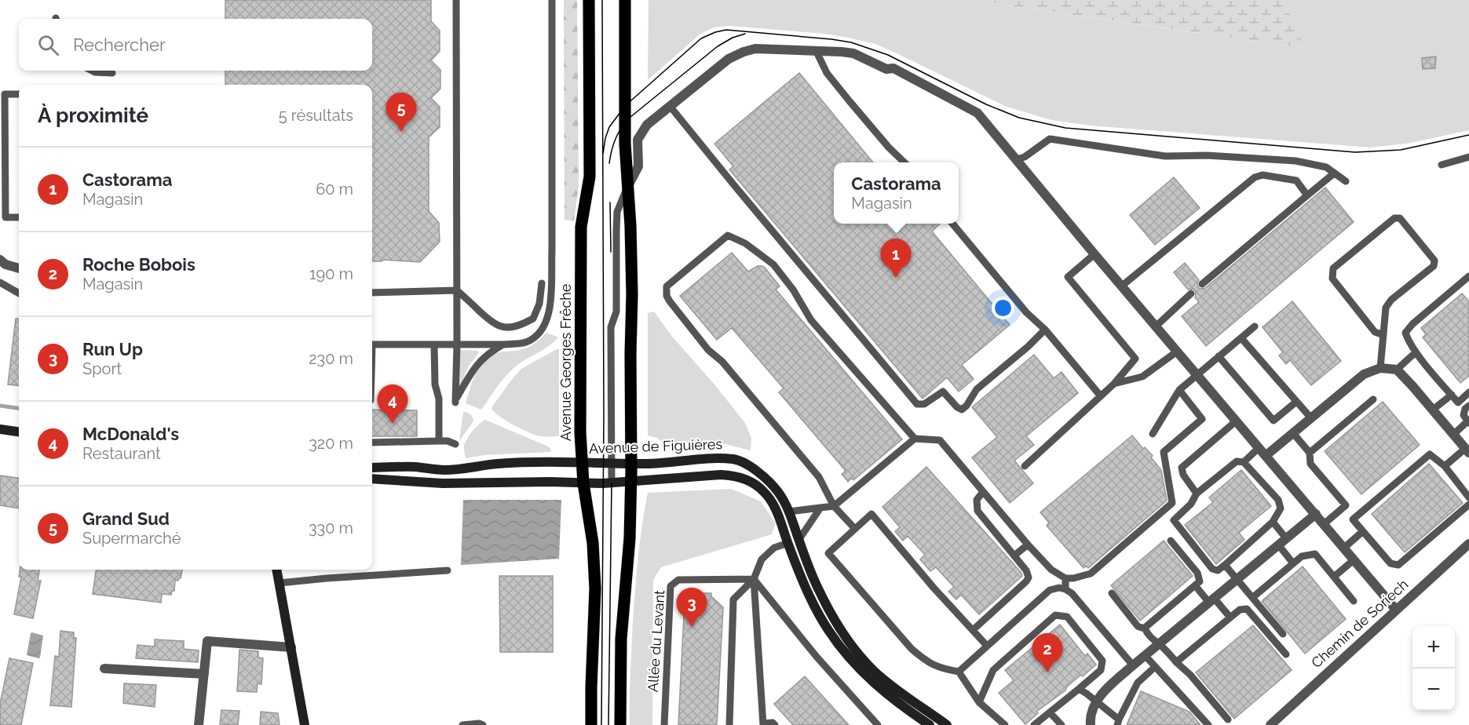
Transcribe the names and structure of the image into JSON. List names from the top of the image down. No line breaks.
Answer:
{"streets":{"main road":["Avenue Georges Frêche","Avenue de Figuières"],"street":["Chemin de Soriech"],"lane":["Allée du Levant"]},"crossings":[["Avenue Georges Frêche","Avenue de Figuières"]],"page":{"search":"Rechercher","heading":["À proximité","5 résultats"],"pins":["5","1","4","3","2"],"list":[{"mark":"1","name":"Castorama","note":"Magasin","value":"60 m"},{"mark":"2","name":"Roche Bobois","note":"Magasin","value":"190 m"},{"mark":"3","name":"Run Up","note":"Sport","value":"230 m"},{"mark":"4","name":"McDonald's","note":"Restaurant","value":"320 m"},{"mark":"5","name":"Grand Sud","note":"Supermarché","value":"330 m"}],"popup":["Castorama","Magasin"],"map_buttons":["+","−"]}}
